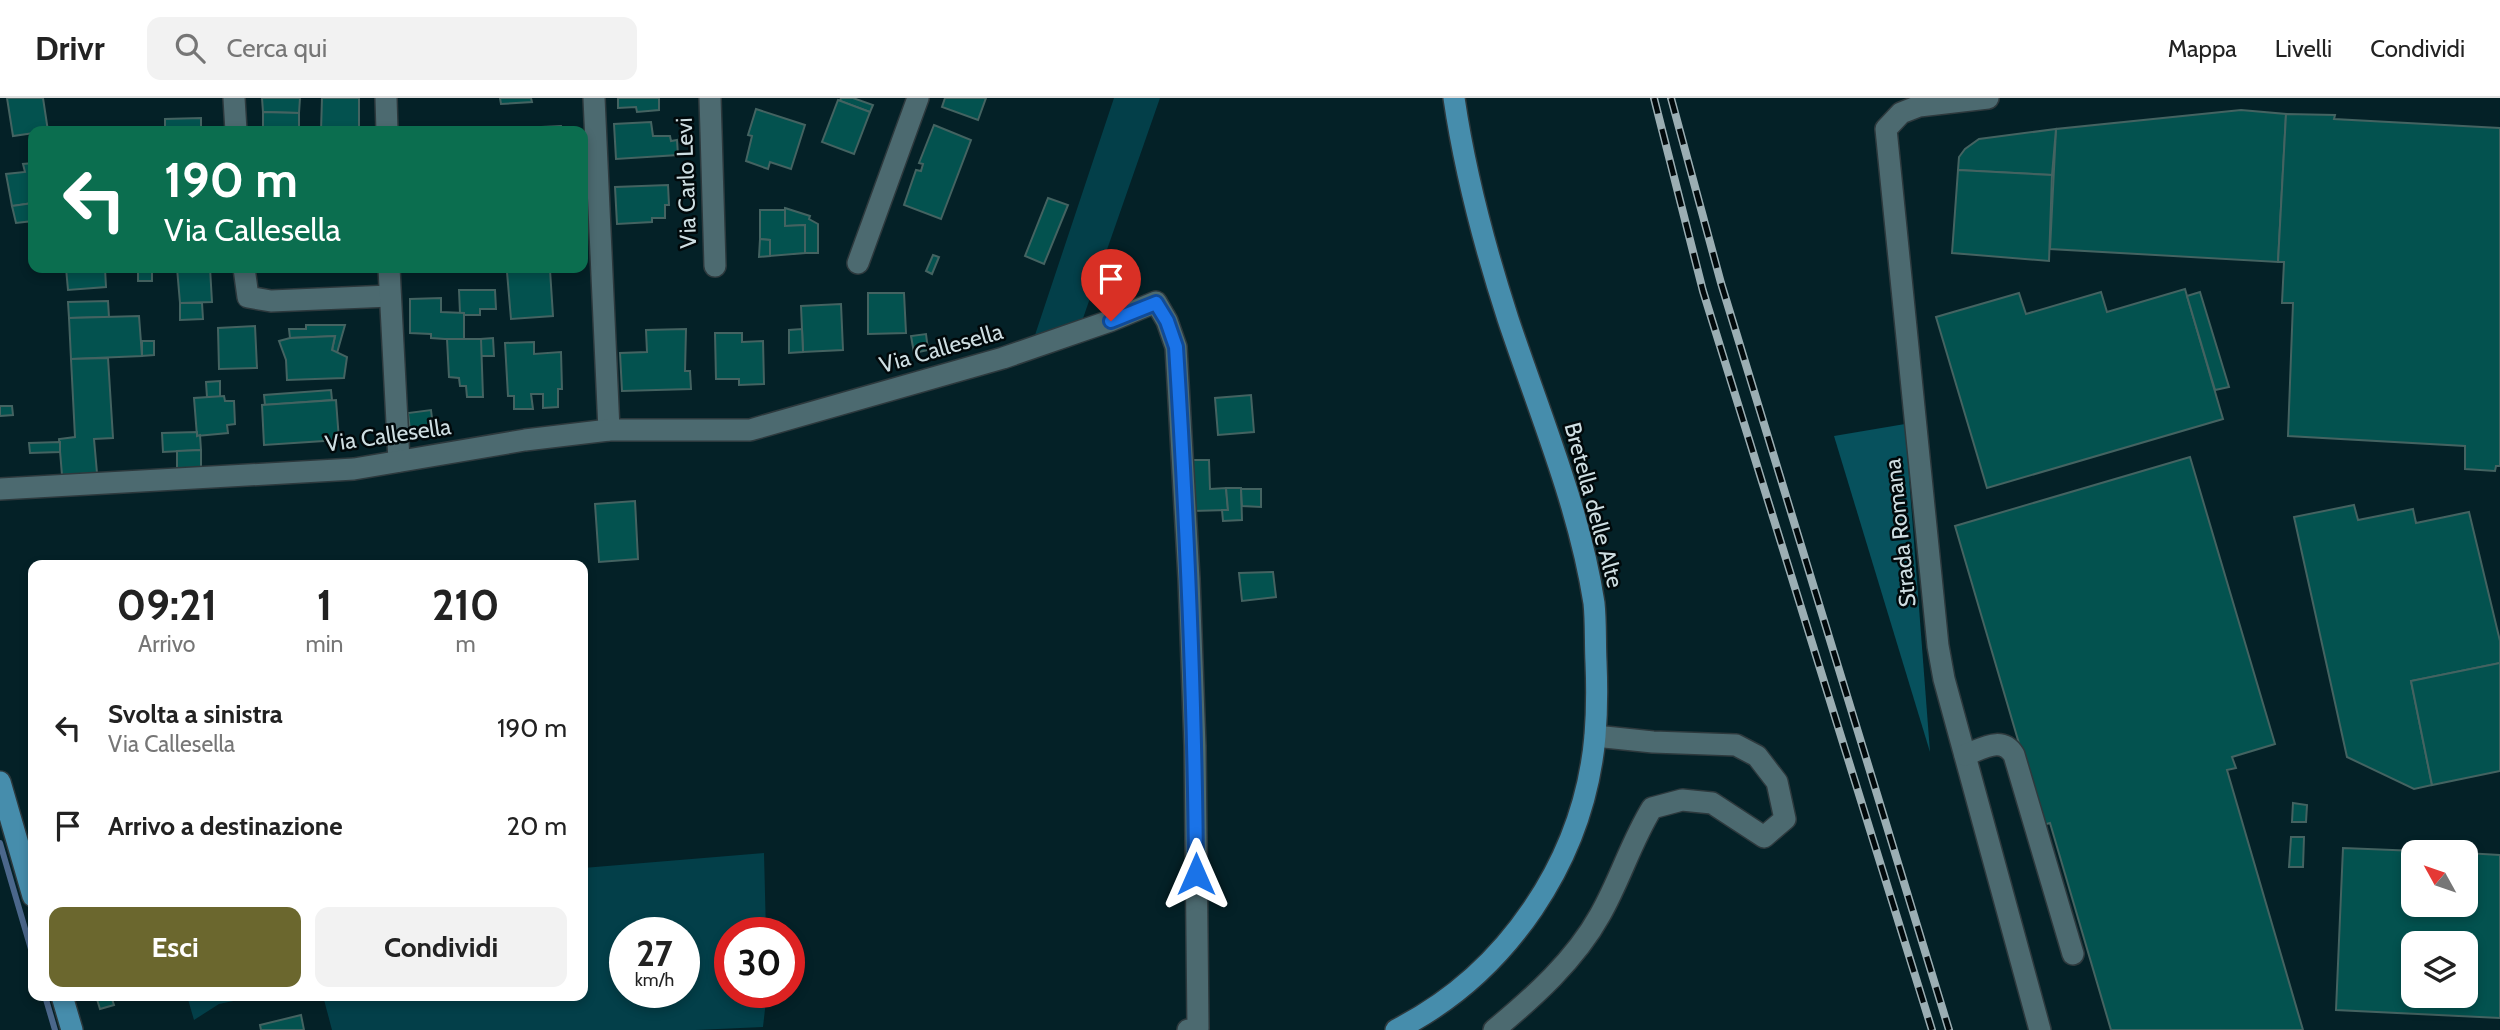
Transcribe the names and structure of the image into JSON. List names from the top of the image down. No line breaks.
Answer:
{"streets":{"main road":["Bretella delle Alte"],"street":["Via Carlo Levi","Via Callesella","Strada Romana"]},"north":"top left","page":{"header":"Drivr","search":"Cerca qui","nav":["Mappa","Livelli","Condividi"],"turn":["190 m","Via Callesella"],"eta":["09:21","Arrivo","1","min","210","m"],"list":[{"name":"Svolta a sinistra","note":"Via Callesella","value":"190 m"},{"name":"Arrivo a destinazione","value":"20 m"}],"buttons":["Esci","Condividi"],"speed":"27 km/h","limit":"30"}}
